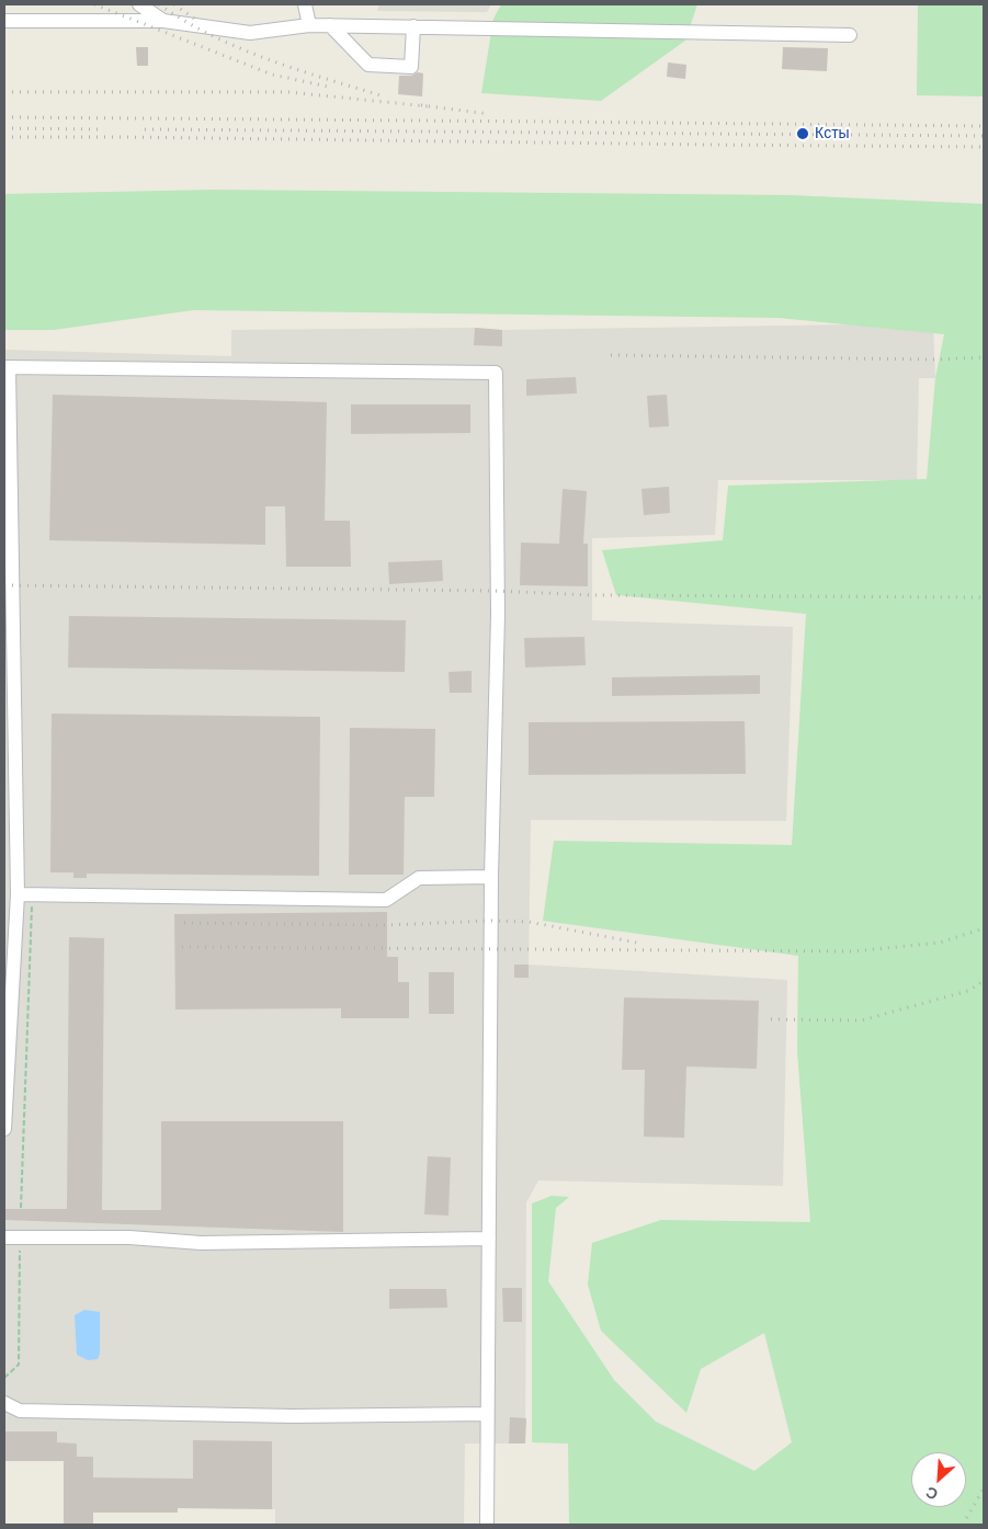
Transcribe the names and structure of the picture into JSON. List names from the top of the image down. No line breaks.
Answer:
{"places":["Ксты"],"north":"bottom left"}
